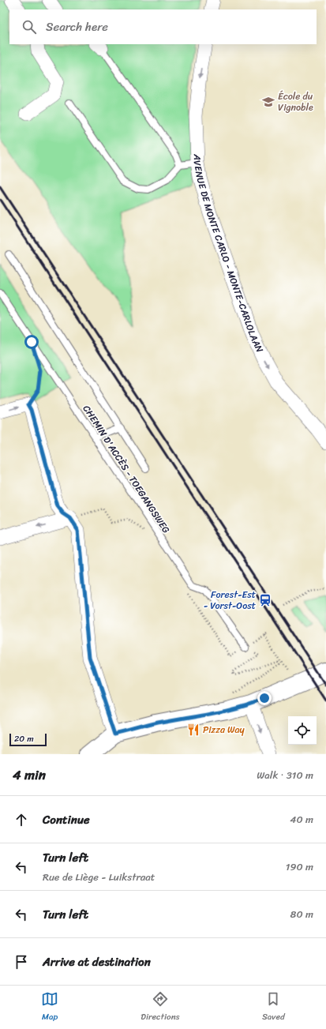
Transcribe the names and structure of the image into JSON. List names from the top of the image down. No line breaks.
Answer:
{"streets":{"street":["AVENUE DE MONTE CARLO - MONTE-CARLOLAAN"],"lane":["CHEMIN D'ACCÈS - TOEGANGSWEG"]},"one_way":["AVENUE DE MONTE CARLO - MONTE-CARLOLAAN"],"places":{"school or university":["École du Vignoble"],"station":["Forest-Est - Vorst-Oost"],"restaurant":["Pizza Way"]},"scale_bar":"20 m","page":{"search":"Search here","scale":"20 m","heading":["4 min","Walk · 310 m"],"list":[["Continue","40 m"],["Turn left","Rue de Liège - Luikstraat","190 m"],["Turn left","80 m"],"Arrive at destination"],"nav":["Map","Directions","Saved"]}}
